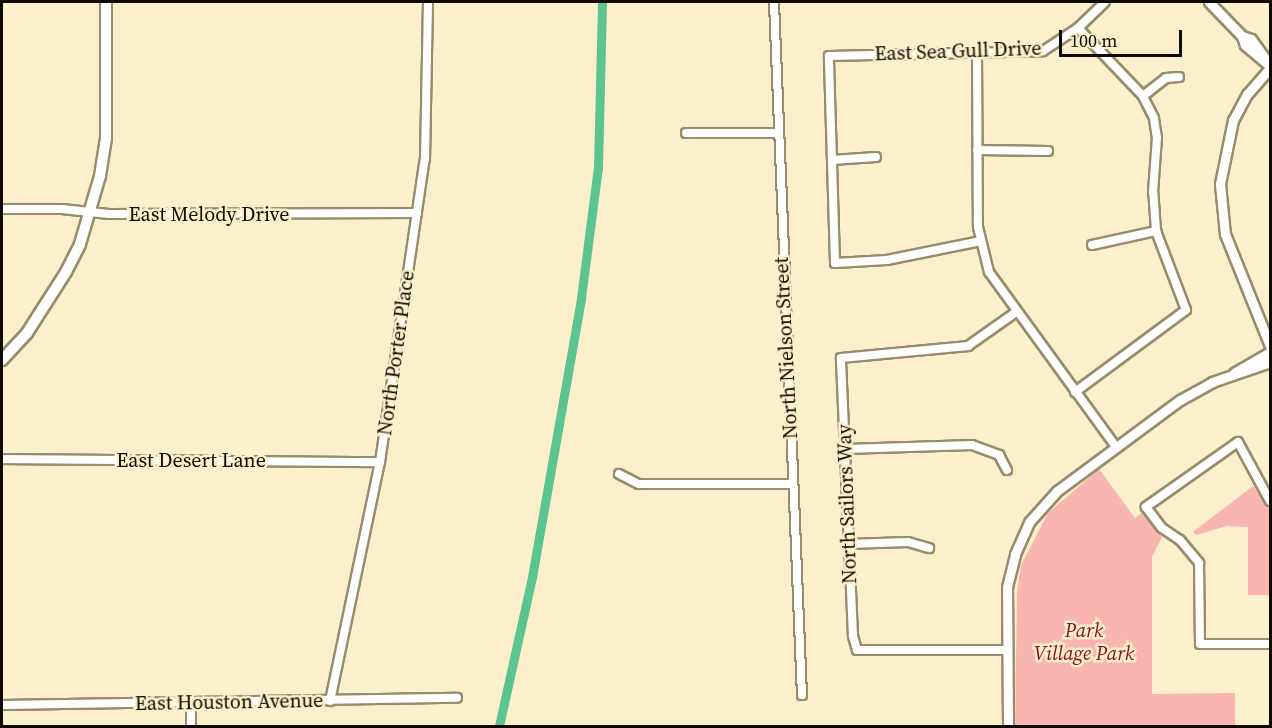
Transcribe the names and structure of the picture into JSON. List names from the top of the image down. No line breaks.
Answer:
{"streets":{"street":["East Sea Gull Drive","East Melody Drive","North Nielson Street","North Porter Place","East Desert Lane","North Sailors Way","East Houston Avenue"]},"crossings":[["East Melody Drive","North Porter Place"],["North Porter Place","East Desert Lane"],["North Porter Place","East Houston Avenue"]],"parks":["Park Village Park"],"scale_bar":"100 m"}
